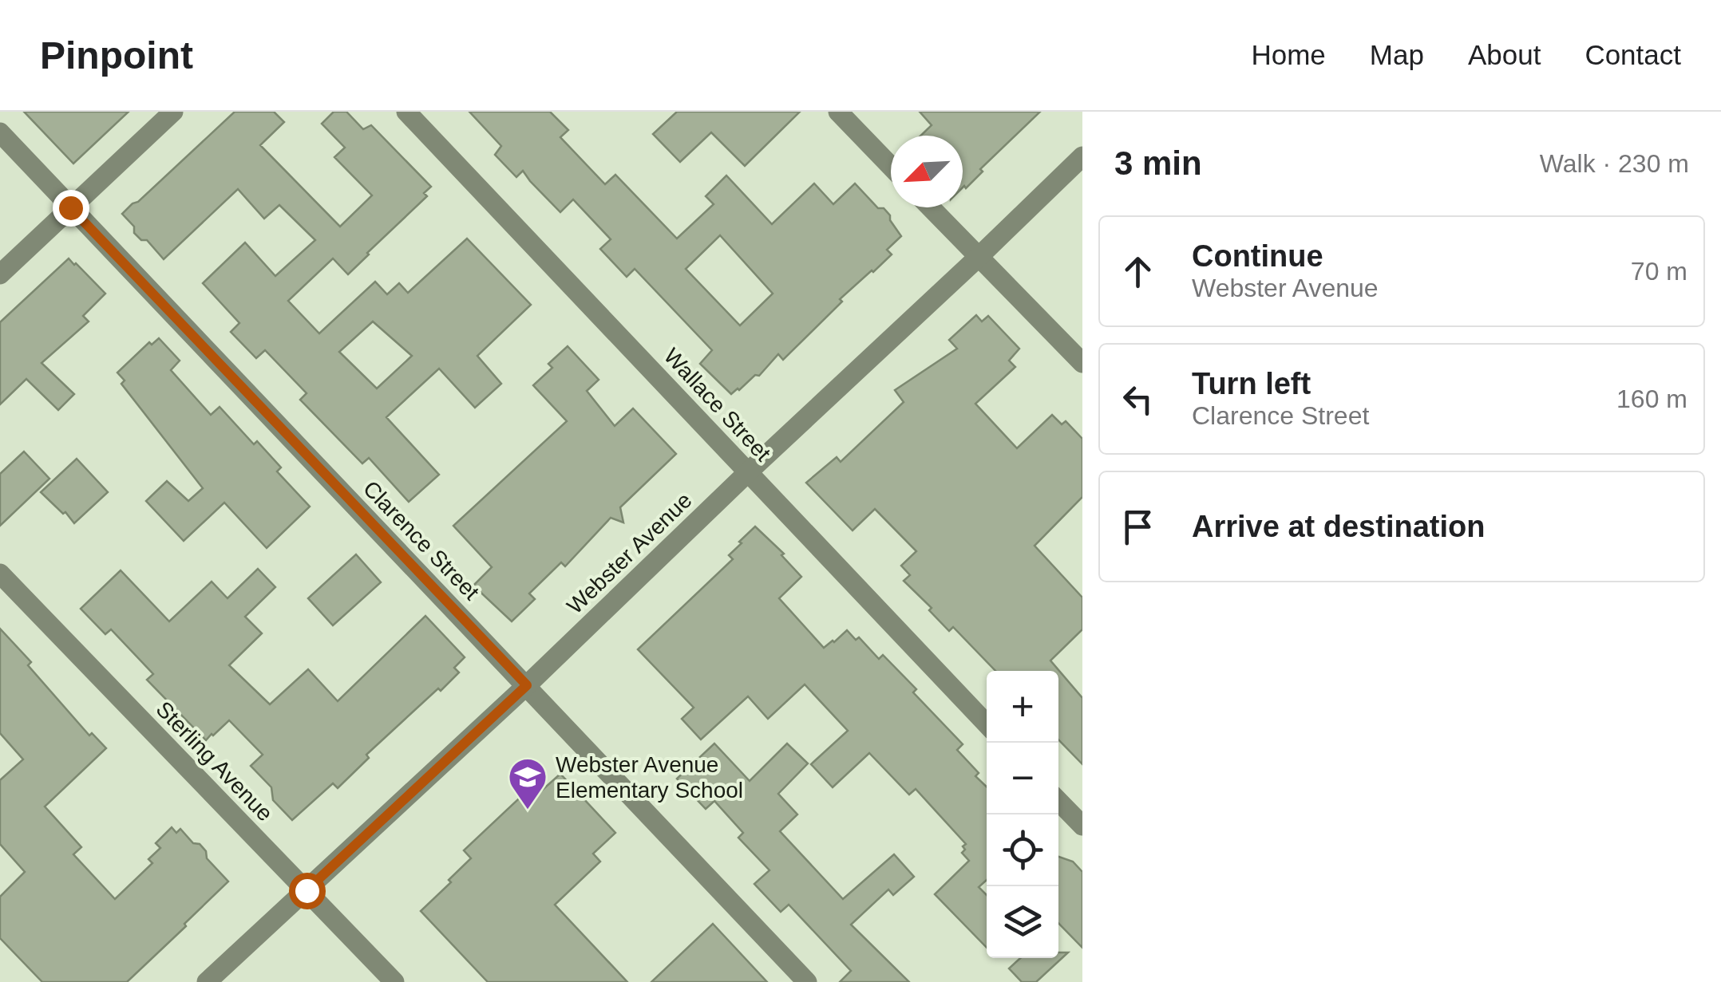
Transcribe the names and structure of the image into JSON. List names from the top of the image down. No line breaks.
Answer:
{"streets":{"street":["Wallace Street","Clarence Street","Webster Avenue","Sterling Avenue"]},"crossings":[["Wallace Street","Webster Avenue"],["Clarence Street","Webster Avenue"],["Webster Avenue","Sterling Avenue"]],"places":{"school or university":["Webster Avenue Elementary School"]},"north":"bottom left","page":{"header":"Pinpoint","nav":["Home","Map","About","Contact"],"heading":["3 min","Walk · 230 m"],"list":[["Continue","Webster Avenue","70 m"],["Turn left","Clarence Street","160 m"],"Arrive at destination"],"map_buttons":["+","−"]}}
